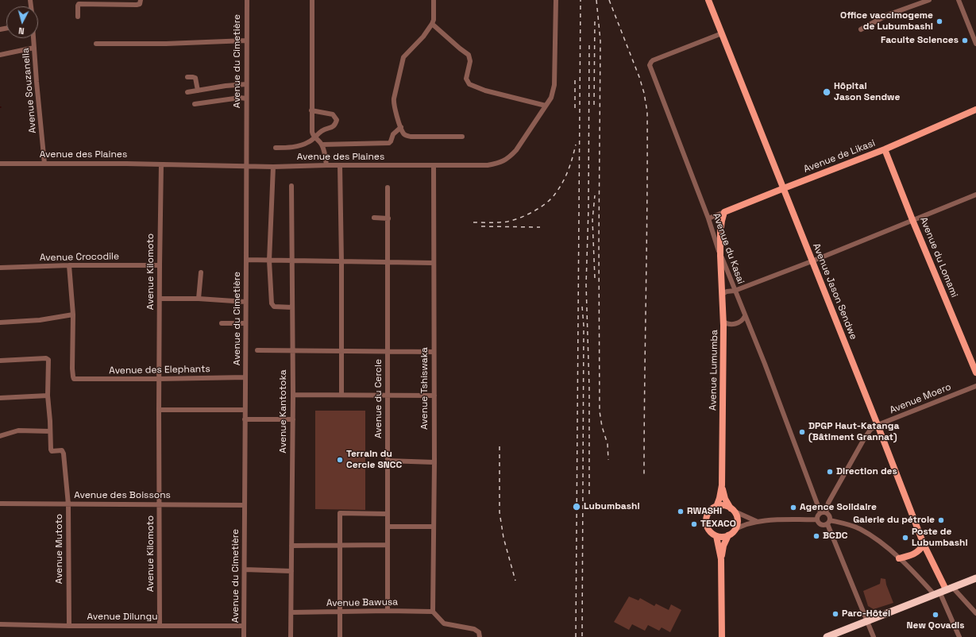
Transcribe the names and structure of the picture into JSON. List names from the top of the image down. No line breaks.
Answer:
{"streets":{"main road":["Avenue de Likasi","Avenue du Lomami","Avenue Jason Sendwe","Avenue Lumumba"],"street":["Avenue du Cimetière","Avenue Souzanella","Avenue des Plaines","Avenue du Kasai","Avenue Crocodile","Avenue Kilomoto","Avenue des Elephants","Avenue Tshiswaka","Avenue du Cercle","Avenue Moero","Avenue Kantotoka","Avenue des Boissons","Avenue Mutoto","Avenue Bawusa","Avenue Dilungu"]},"crossings":[["Avenue du Cimetière","Avenue des Plaines"],["Avenue du Cimetière","Avenue des Elephants"],["Avenue du Cimetière","Avenue des Boissons"],["Avenue du Cimetière","Avenue Dilungu"],["Avenue Souzanella","Avenue des Plaines"],["Avenue des Plaines","Avenue Kilomoto"],["Avenue des Plaines","Avenue Tshiswaka"],["Avenue de Likasi","Avenue du Kasai"],["Avenue de Likasi","Avenue du Lomami"],["Avenue de Likasi","Avenue Jason Sendwe"],["Avenue de Likasi","Avenue Lumumba"],["Avenue du Kasai","Avenue Jason Sendwe"],["Avenue du Kasai","Avenue Lumumba"],["Avenue du Kasai","Avenue Moero"],["Avenue Crocodile","Avenue Kilomoto"],["Avenue Kilomoto","Avenue des Elephants"],["Avenue Kilomoto","Avenue des Boissons"],["Avenue Kilomoto","Avenue Dilungu"],["Avenue Jason Sendwe","Avenue Moero"],["Avenue Tshiswaka","Avenue Bawusa"],["Avenue du Cercle","Avenue Bawusa"],["Avenue Kantotoka","Avenue Bawusa"],["Avenue des Boissons","Avenue Mutoto"],["Avenue Mutoto","Avenue Dilungu"]],"places":["Office vaccimogeme de Lubumbashi","Faculte Sciences","Hôpital Jason Sendwe","DPGP Haut-Katanga (Bâtiment Grannat)","Terrain du Cercle SNCC","Direction des","Lubumbashi","Agence Solidaire","RWASHI","Galerie du pétrole","TEXACO","BCDC","Poste de Lubumbashi","Parc-Hôtel","New Qovadis"],"north":"bottom"}
